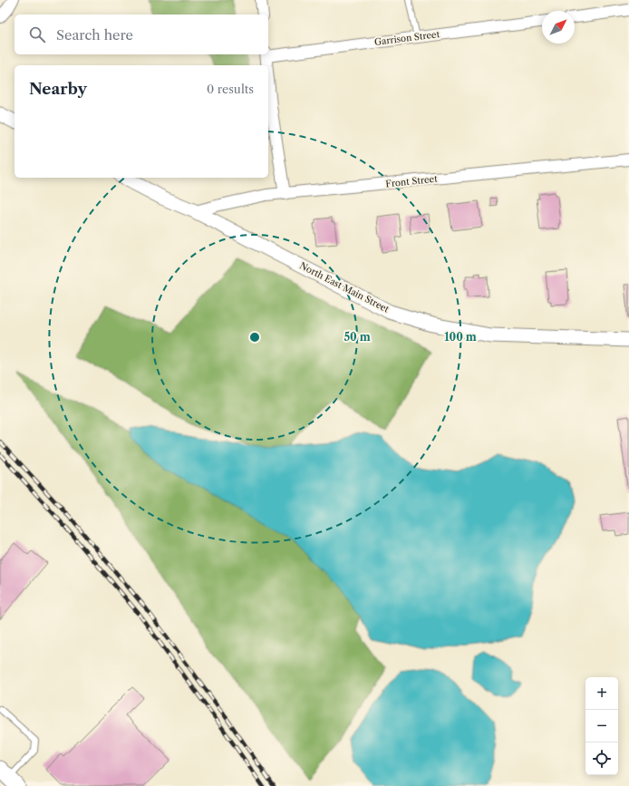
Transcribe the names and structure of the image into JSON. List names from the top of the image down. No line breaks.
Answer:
{"streets":{"street":["Garrison Street","Front Street","North East Main Street"]},"crossings":[["Front Street","North East Main Street"]],"north":"top right","page":{"search":"Search here","heading":["Nearby","0 results"],"map_buttons":["+","−"]},"rings":["50 m","100 m"]}
